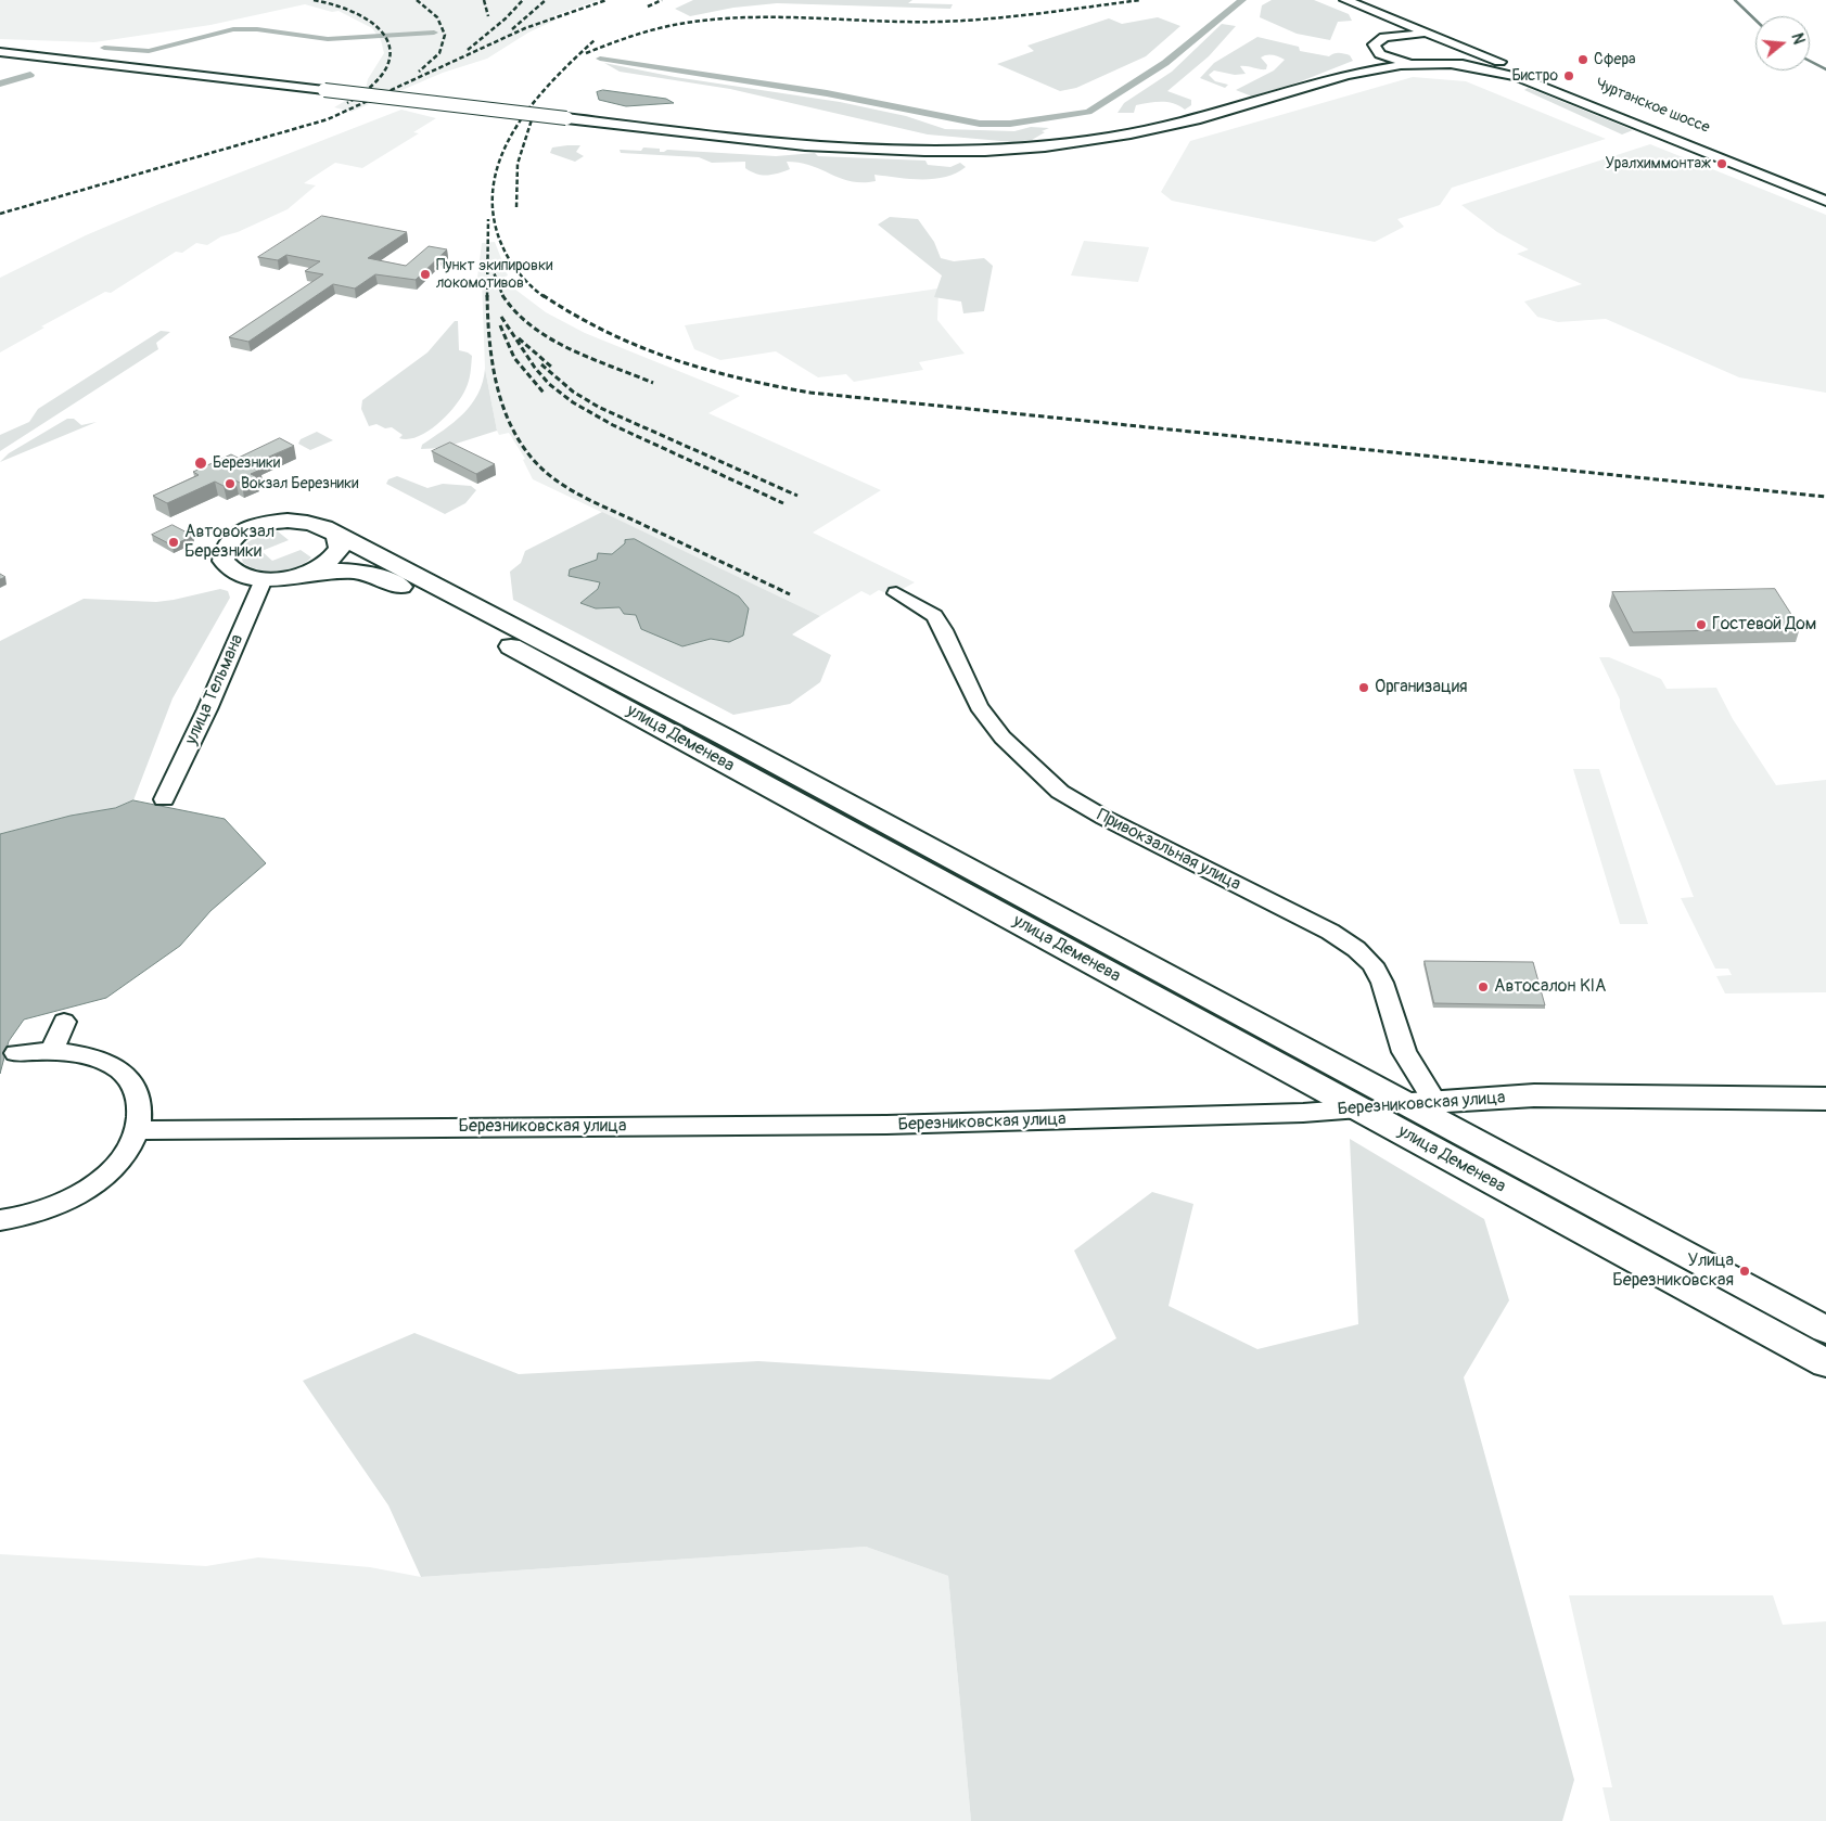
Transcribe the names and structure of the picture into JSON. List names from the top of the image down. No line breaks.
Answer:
{"streets":{"main road":["улица Деменева","Березниковская улица"],"street":["Чуртанское шоссе","улица Тельмана","Привокзальная улица"]},"crossings":[["улица Тельмана","улица Деменева"],["улица Деменева","Привокзальная улица"],["улица Деменева","Березниковская улица"],["Привокзальная улица","Березниковская улица"]],"places":["Сфера","Бистро","Уралхиммонтаж","Пункт экипировки локомотивов","Березники","Вокзал Березники","Автовокзал Березники","Гостевой Дом","Организация","Автосалон KIA","Улица Березниковская"],"north":"right"}
